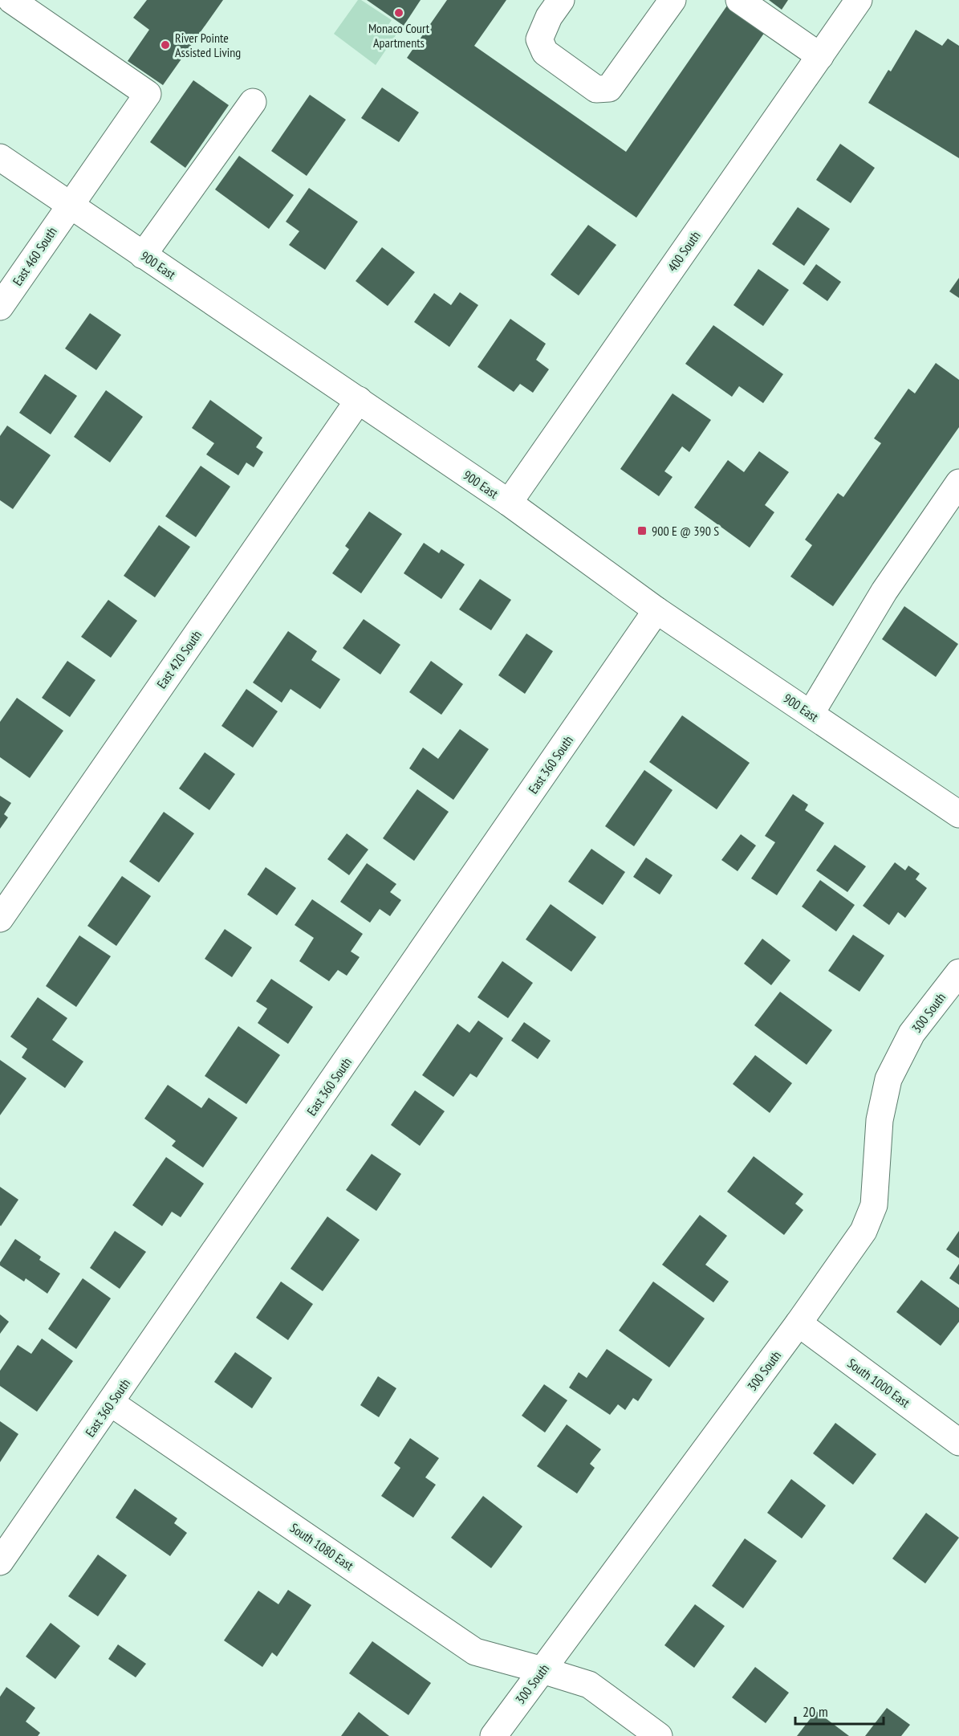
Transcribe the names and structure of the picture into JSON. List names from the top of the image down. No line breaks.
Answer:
{"streets":{"street":["400 South","East 460 South","900 East","East 420 South","East 360 South","300 South","South 1000 East","South 1080 East"]},"crossings":[["400 South","900 East"],["East 460 South","900 East"],["900 East","East 420 South"],["900 East","East 360 South"],["East 360 South","South 1080 East"],["300 South","South 1000 East"],["300 South","South 1080 East"]],"places":{"other":["Monaco Court Apartments","River Pointe Assisted Living"],"transit":["900 E @ 390 S"]},"scale_bar":"20 m"}
